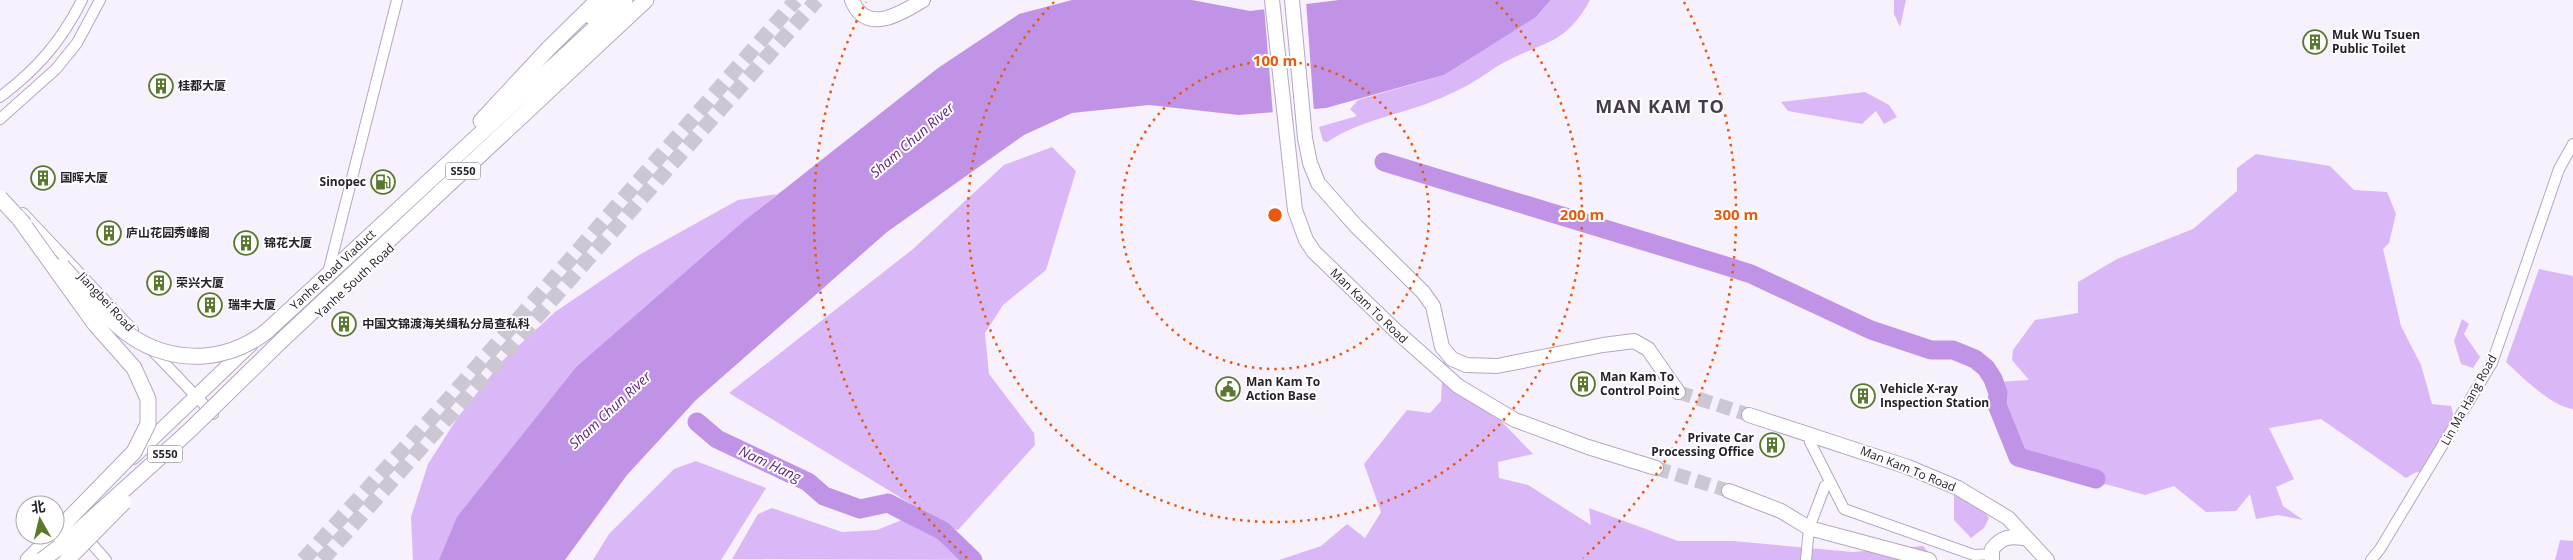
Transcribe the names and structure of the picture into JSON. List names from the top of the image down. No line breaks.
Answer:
{"streets":{"highway":["S550","Yanhe Road Viaduct"],"main road":["Yanhe South Road","Man Kam To Road"],"street":["Jiangbei Road","Lin Ma Hang Road"]},"crossings":[["Yanhe South Road","Jiangbei Road"]],"districts":["MAN KAM TO"],"water":["Sham Chun River","Nam Hang"],"places":{"building":["Muk Wu Tsuen Public Toilet","桂都大厦","国晖大厦","庐山花园秀峰阁","锦花大厦","荣兴大厦","瑞丰大厦","中国文锦渡海关缉私分局查私科","Man Kam To Control Point","Vehicle X-ray Inspection Station","Private Car Processing Office"],"fuel station":["Sinopec"],"public building":["Man Kam To Action Base"]},"north":"top","rings":["100 m","200 m","300 m"]}
